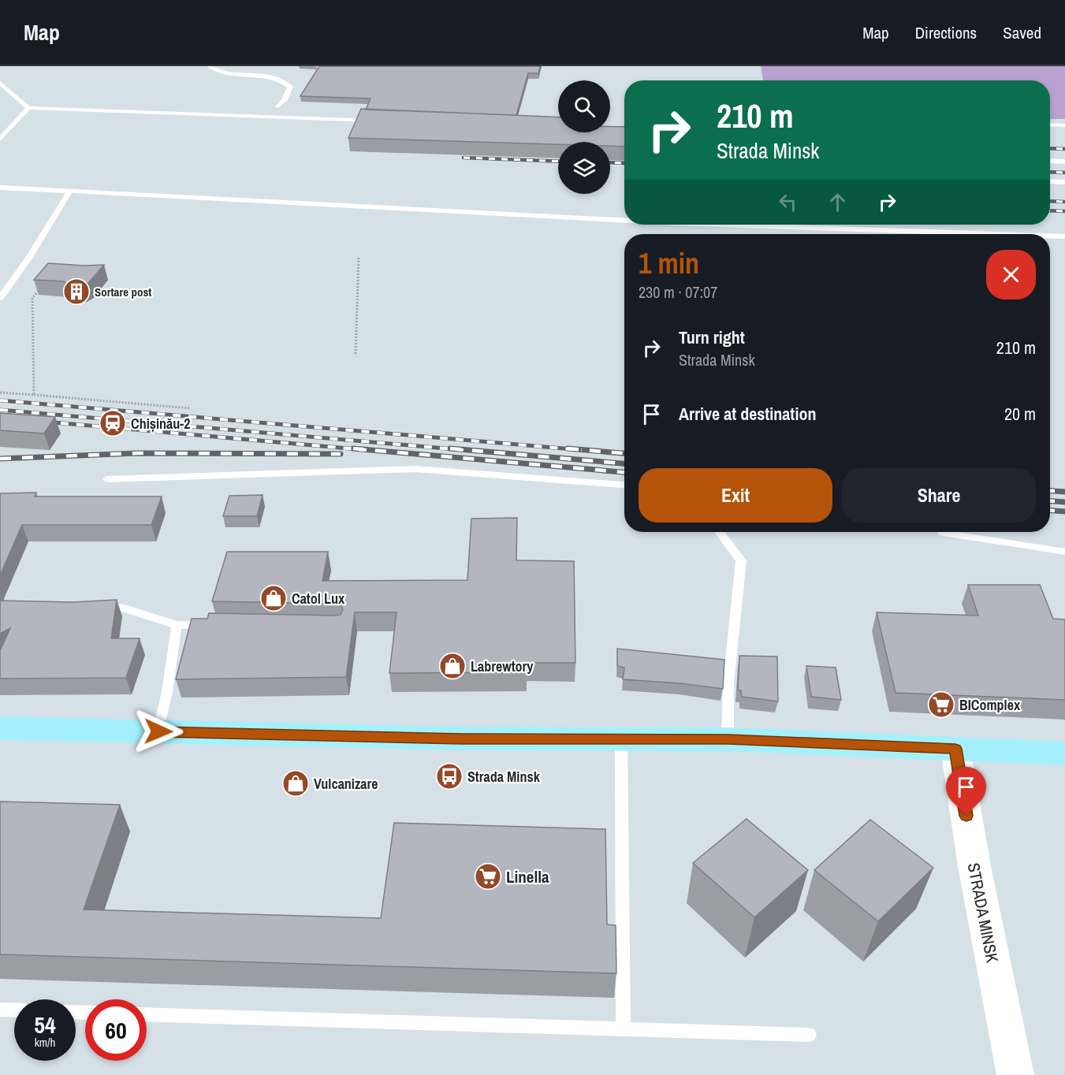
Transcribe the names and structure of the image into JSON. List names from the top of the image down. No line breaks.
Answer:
{"streets":{"street":["STRADA MINSK"]},"places":{"building":["Sortare post"],"station":["Chișinău-2"],"shop":["Catol Lux","Labrewtory","Vulcanizare"],"supermarket":["BIComplex","Linella"],"bus stop":["Strada Minsk"]},"page":{"header":"Map","nav":["Map","Directions","Saved"],"turn":["210 m","Strada Minsk"],"heading":["1 min","230 m · 07:07"],"list":[{"name":"Turn right","note":"Strada Minsk","value":"210 m"},{"name":"Arrive at destination","value":"20 m"}],"buttons":["Exit","Share"],"speed":"54 km/h","limit":"60"}}
